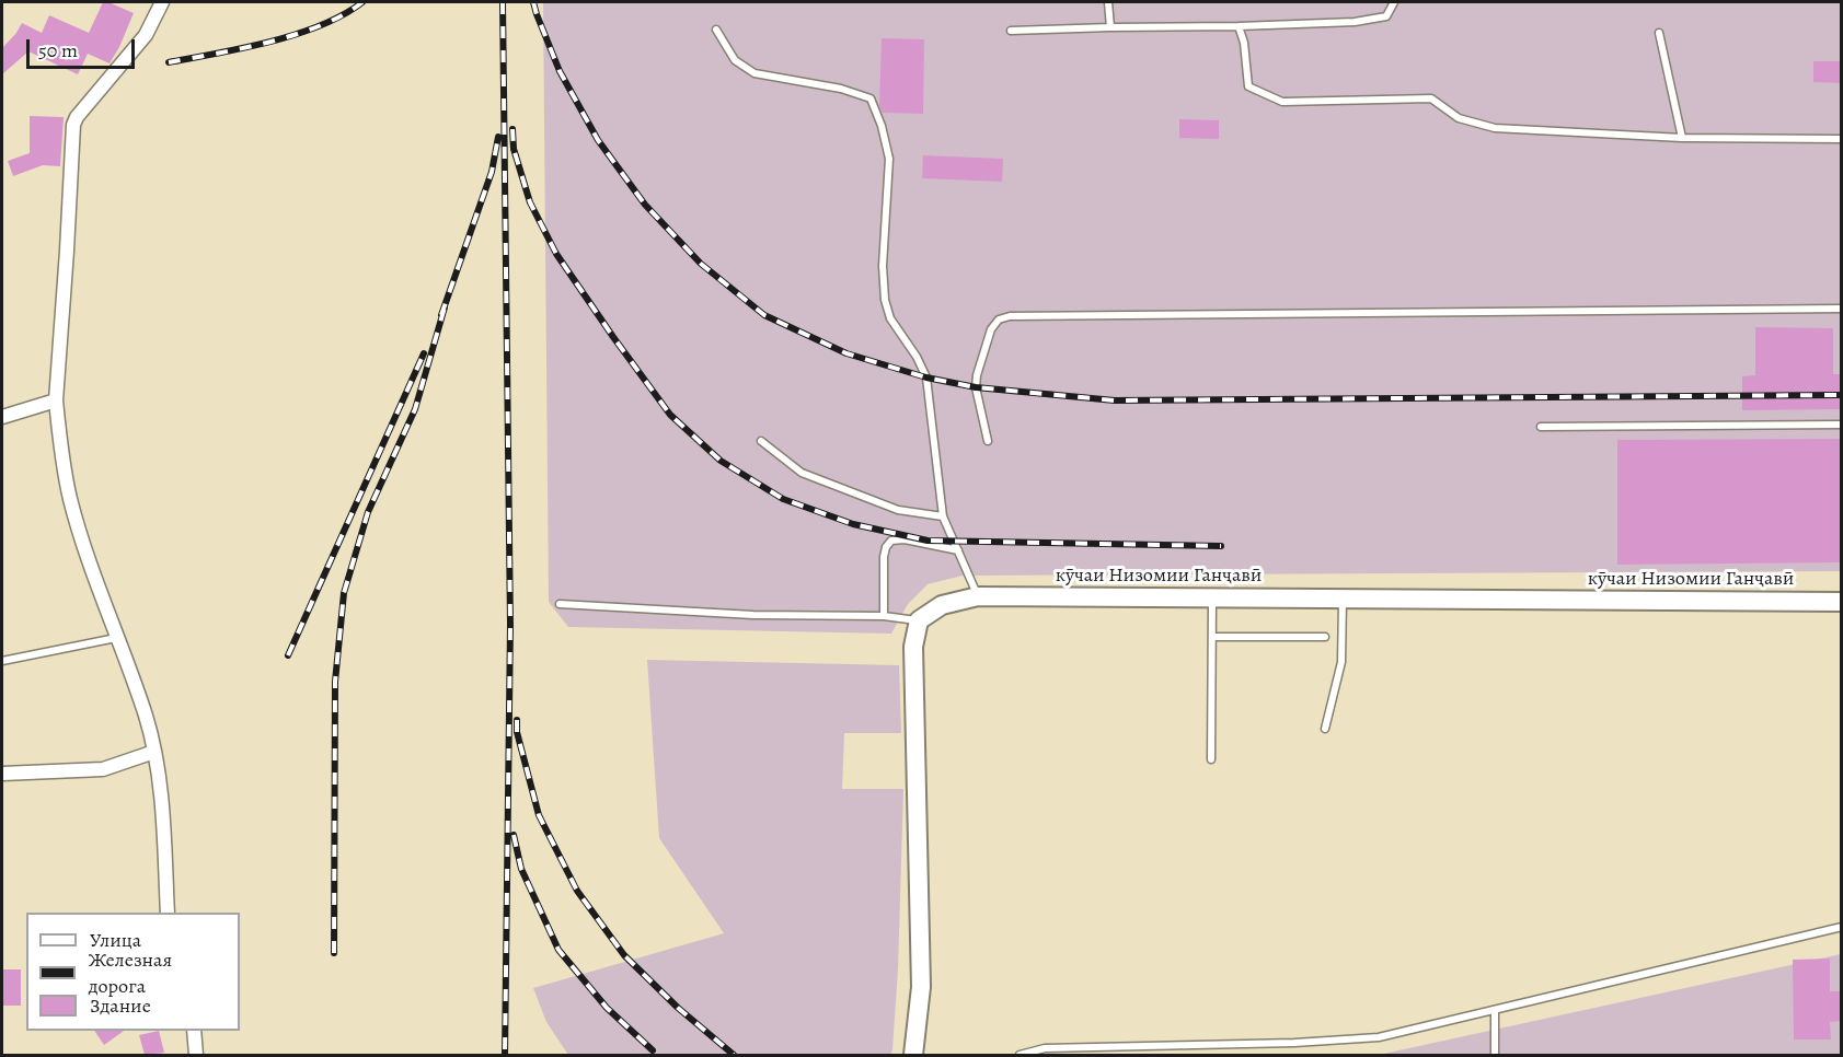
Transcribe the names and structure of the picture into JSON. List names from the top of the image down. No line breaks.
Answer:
{"streets":{"main road":["кӯчаи Низомии Ганҷавӣ"]},"legend":["Улица","Железная дорога","Здание"],"scale_bar":"50 m"}
